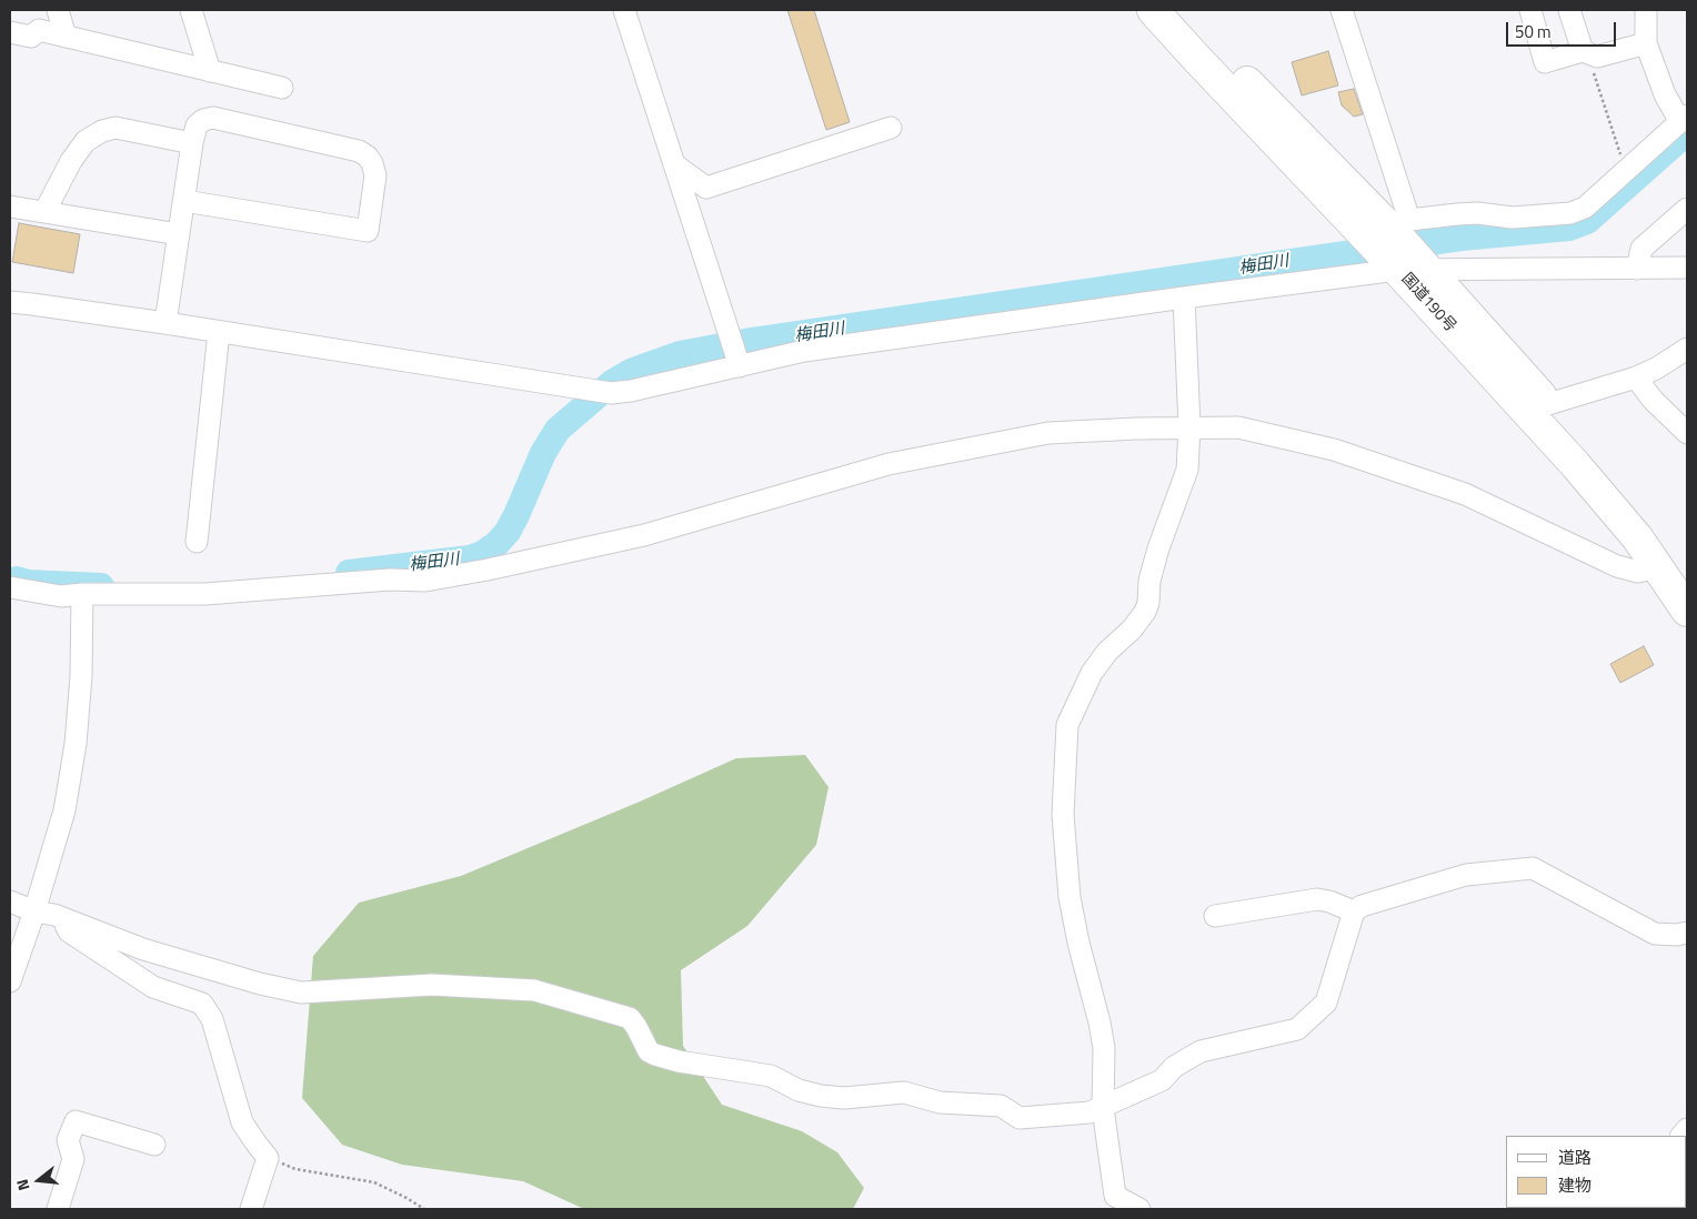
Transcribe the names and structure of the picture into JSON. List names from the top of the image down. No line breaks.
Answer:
{"streets":{"highway":["国道190号"]},"water":["梅田川"],"legend":["道路","建物"],"scale_bar":"50 m","north":"left"}
